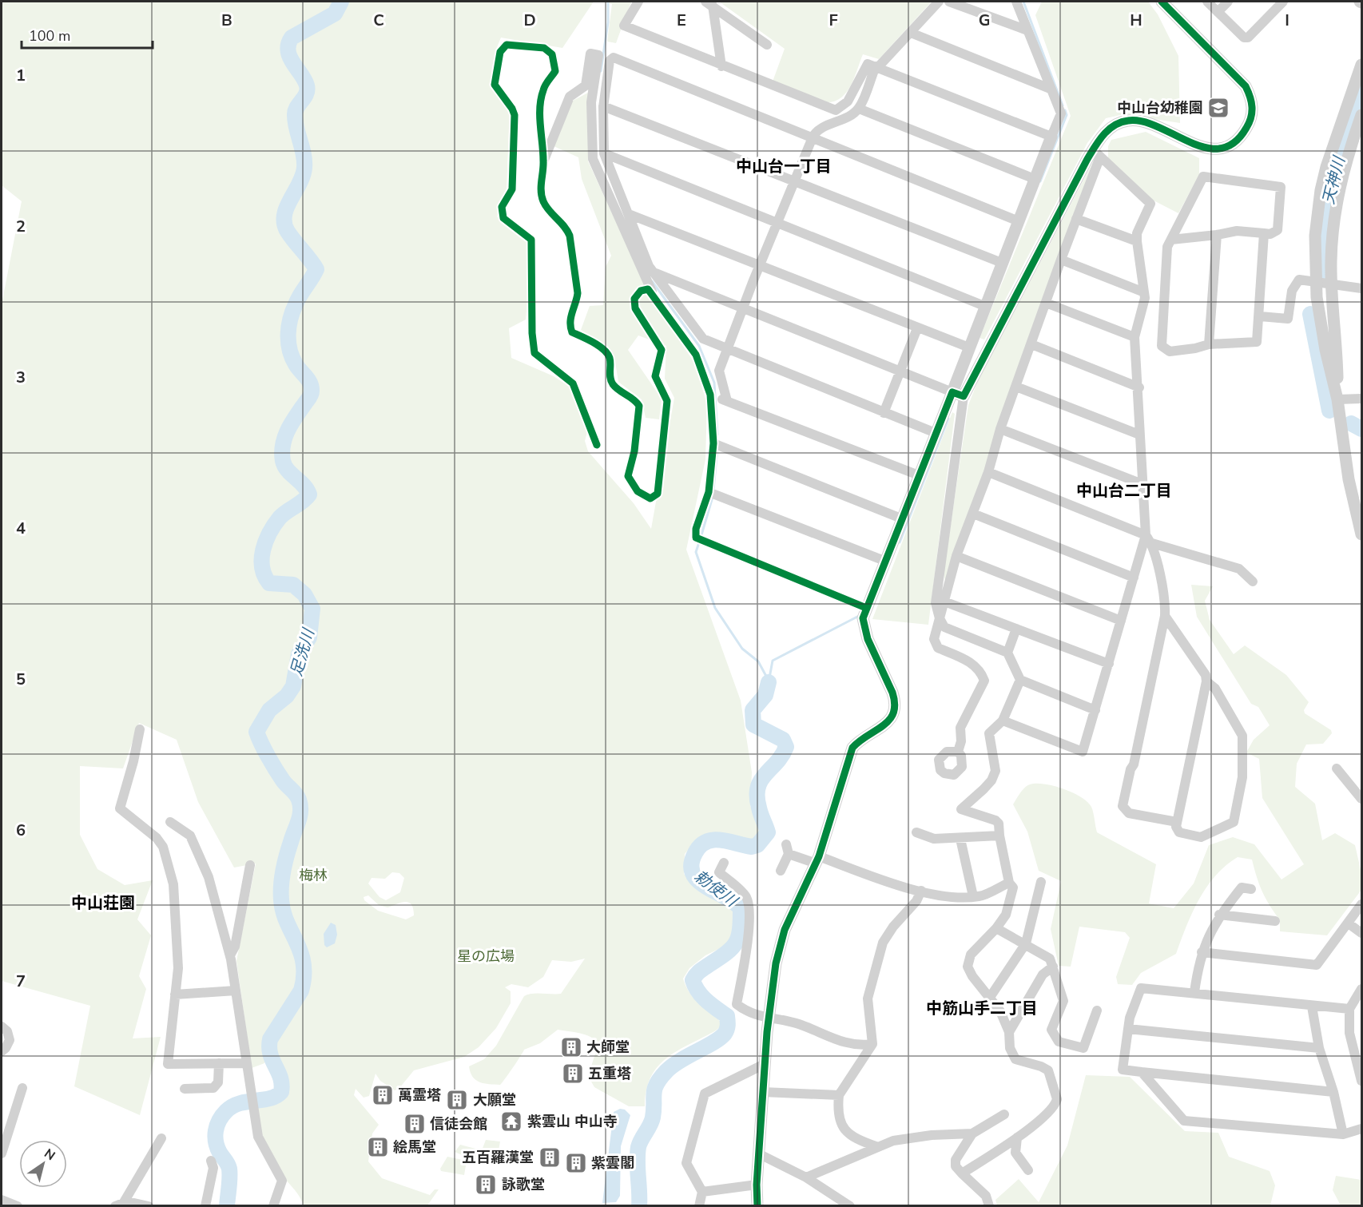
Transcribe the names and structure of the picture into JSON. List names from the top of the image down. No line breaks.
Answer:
{"districts":["中山台一丁目","中山台二丁目","中山荘園","中筋山手二丁目"],"water":["天神川","足洗川","勅使川"],"parks":["梅林","星の広場"],"places":{"school or university":["中山台幼稚園"],"building":["大師堂","五重塔","萬霊塔","大願堂","信徒会館","絵馬堂","五百羅漢堂","紫雲閣","詠歌堂"],"temple":["紫雲山 中山寺"]},"scale_bar":"100 m","north":"top right","grid":{"columns":["B","C","D","E","F","G","H","I"],"rows":["1","2","3","4","5","6","7"]}}
